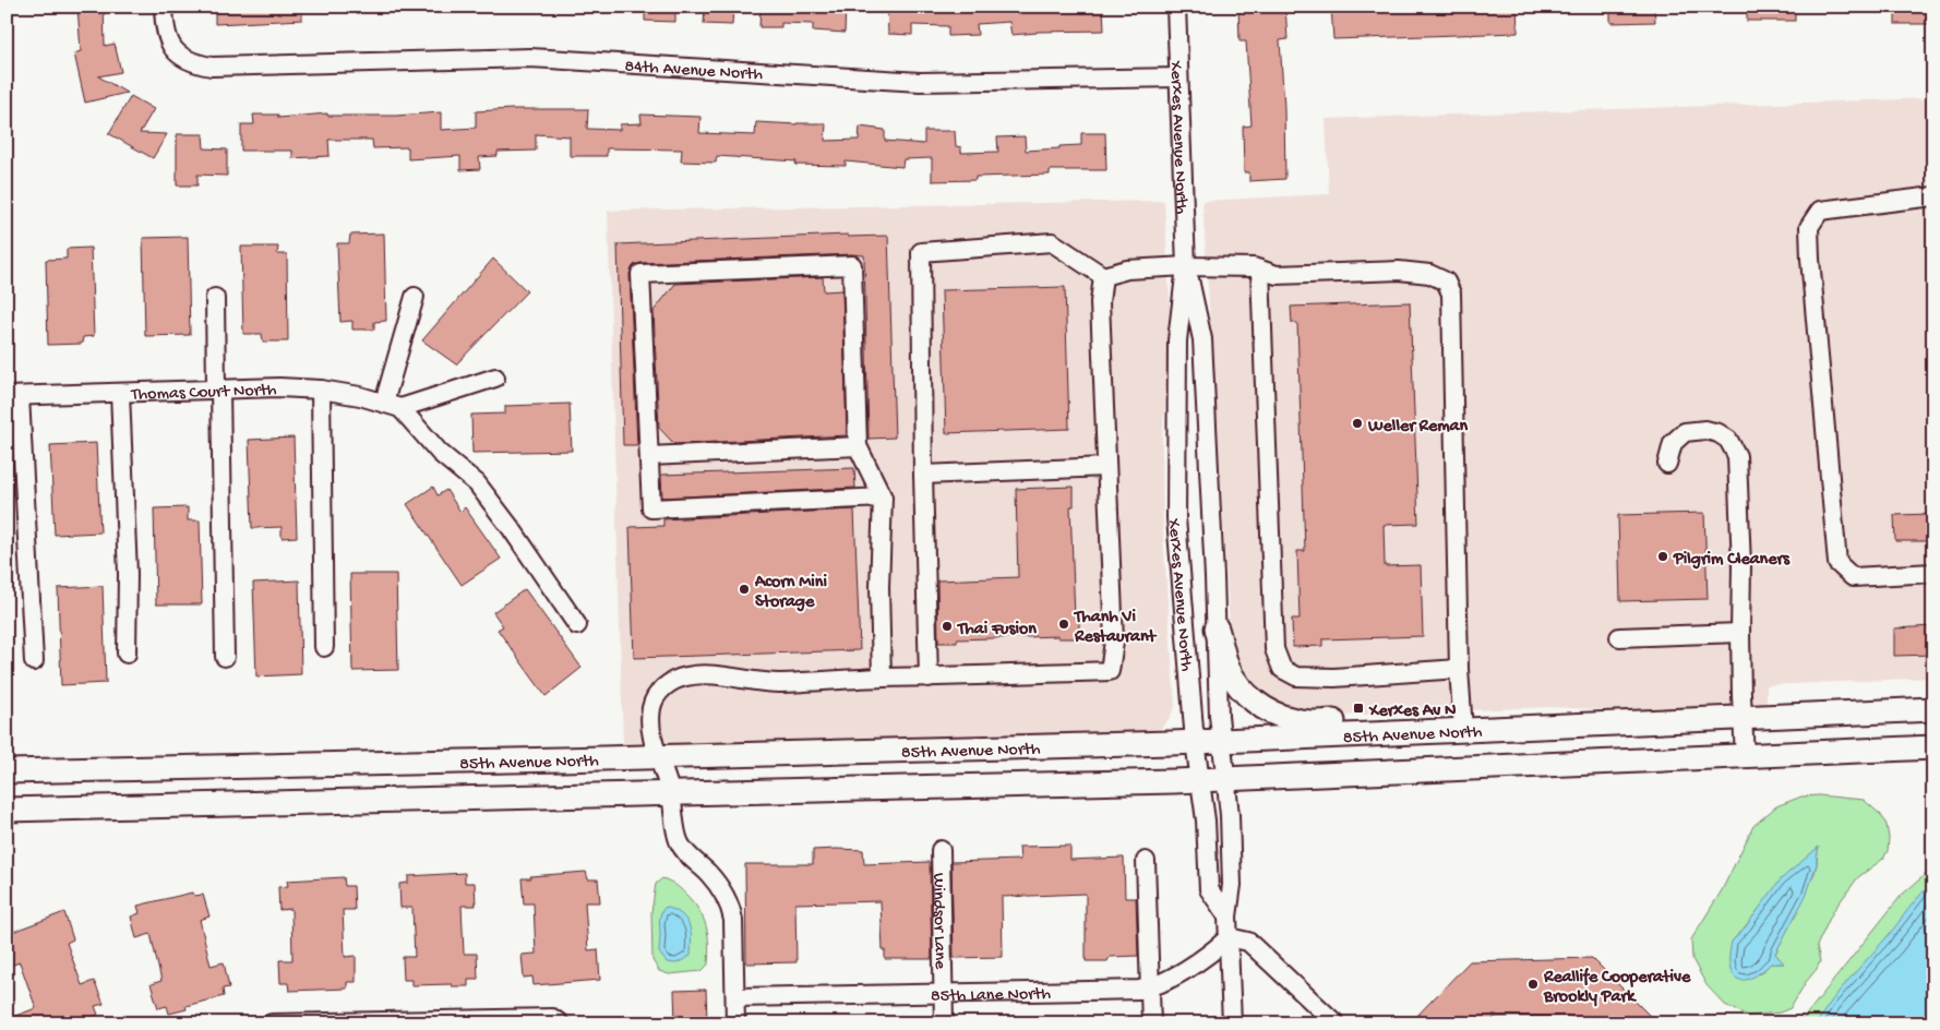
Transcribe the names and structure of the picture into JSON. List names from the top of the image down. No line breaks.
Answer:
{"streets":{"main road":["85th Avenue North"],"street":["84th Avenue North","Xerxes Avenue North","Thomas Court North","Windsor Lane","85th Lane North"]},"crossings":[["84th Avenue North","Xerxes Avenue North"],["Xerxes Avenue North","85th Avenue North"],["Xerxes Avenue North","85th Lane North"],["Windsor Lane","85th Lane North"]],"places":{"other":["Weller Reman","Pilgrim Cleaners","Acorn Mini Storage","Thanh Vi Restaurant","Thai Fusion","Reallife Cooperative Brookly Park"],"transit":["Xerxes Av N"]}}
